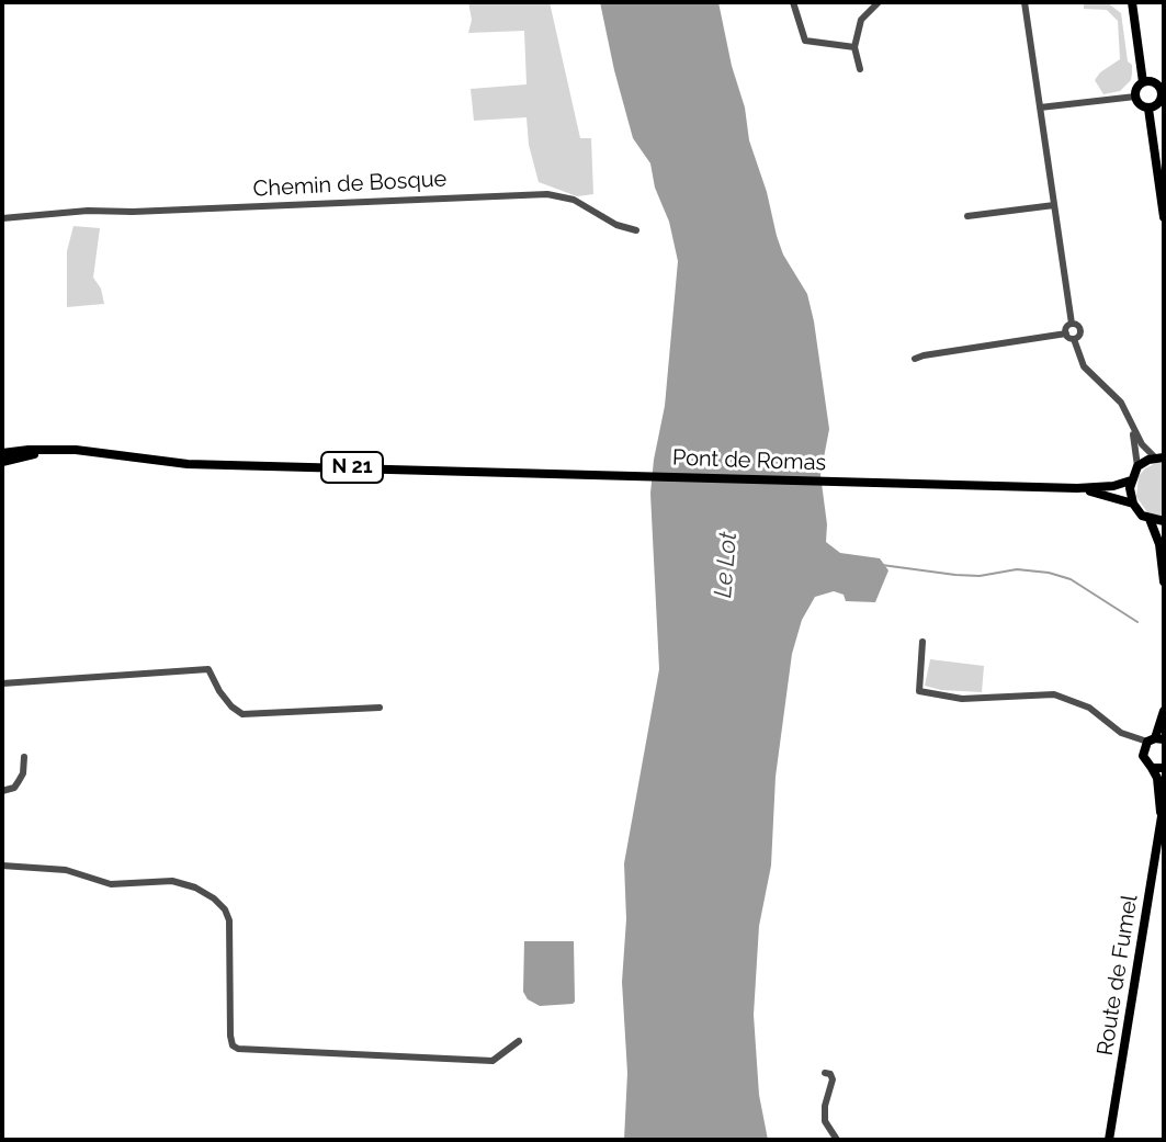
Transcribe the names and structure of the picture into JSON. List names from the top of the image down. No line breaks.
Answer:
{"streets":{"main road":["Pont de Romas","N 21","Route de Fumel"],"street":["Chemin de Bosque"]},"crossings":[["Pont de Romas","N 21"]],"water":["Le Lot"]}
